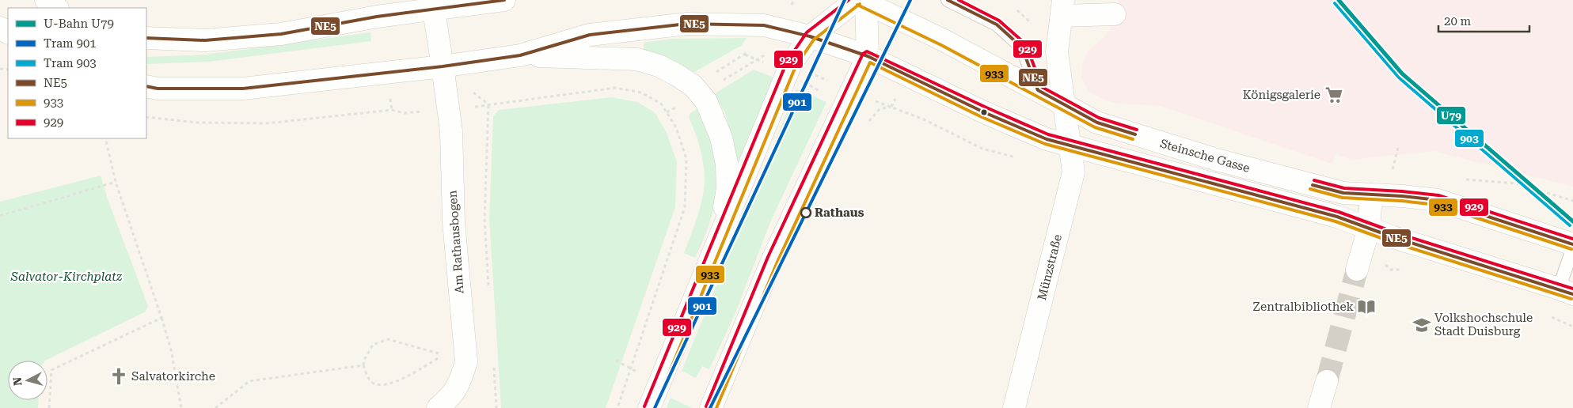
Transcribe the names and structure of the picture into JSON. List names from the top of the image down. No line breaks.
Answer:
{"streets":{"main road":["Steinsche Gasse","Am Rathausbogen","Münzstraße"]},"crossings":[["Steinsche Gasse","Münzstraße"]],"parks":["Salvator-Kirchplatz"],"places":{"supermarket":["Königsgalerie"],"other":["Rathaus"],"library":["Zentralbibliothek"],"school or university":["Volkshochschule Stadt Duisburg"],"church":["Salvatorkirche"]},"lines":["metro line U79","tram line 901","transit line NE5","transit line 929","tram line 903","transit line 933"],"legend":["U-Bahn U79","Tram 901","Tram 903","NE5","933","929"],"scale_bar":"20 m","north":"left"}
